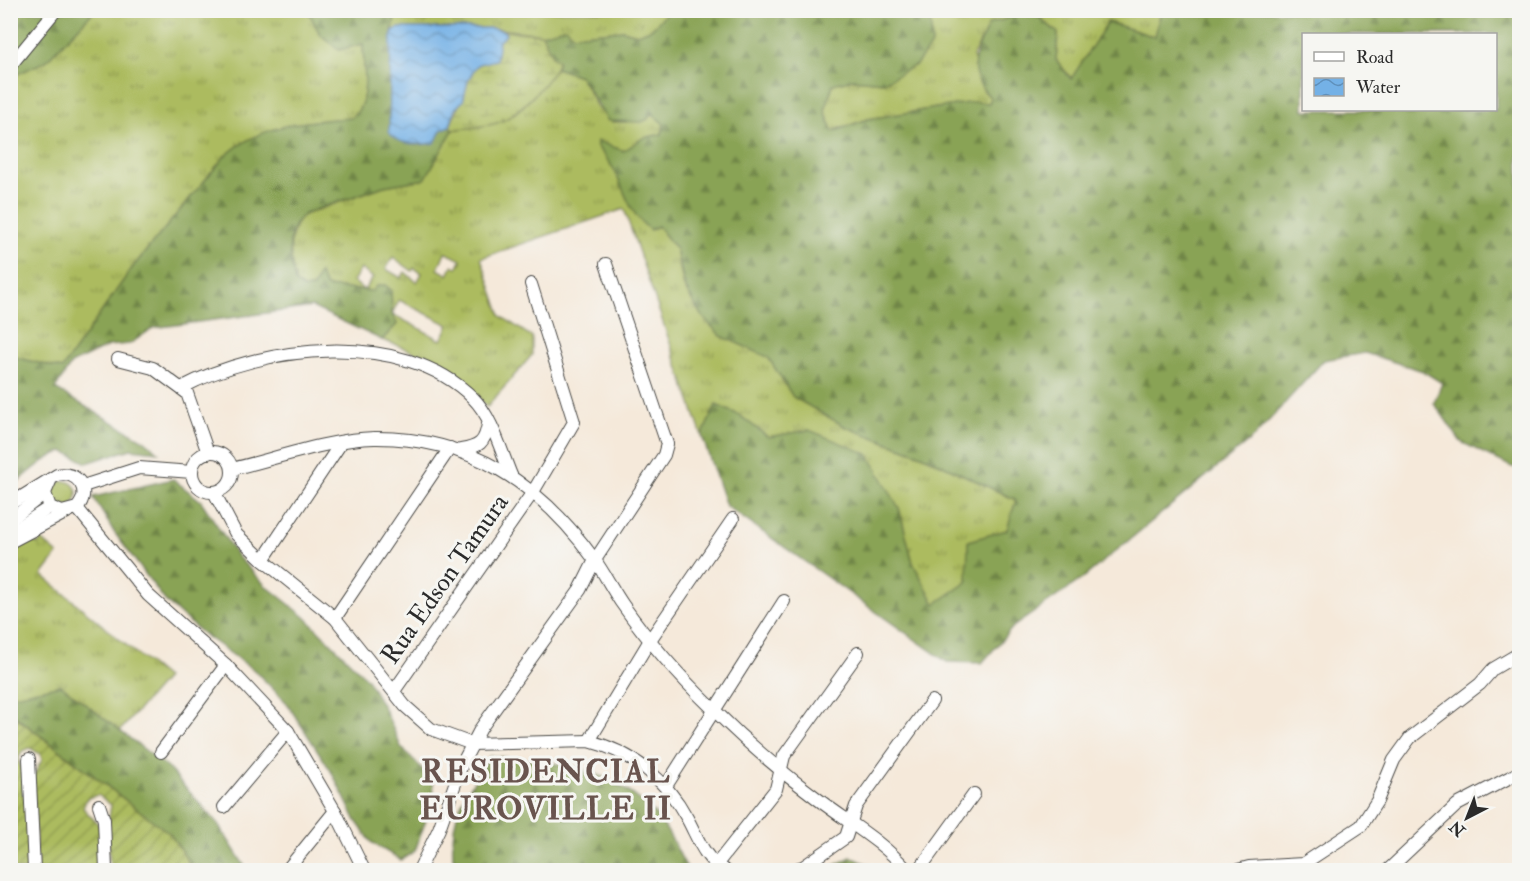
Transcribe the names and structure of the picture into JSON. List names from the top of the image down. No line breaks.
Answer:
{"streets":{"street":["Rua Edson Tamura"]},"districts":["RESIDENCIAL EUROVILLE II"],"legend":["Road","Water"],"north":"bottom left"}
